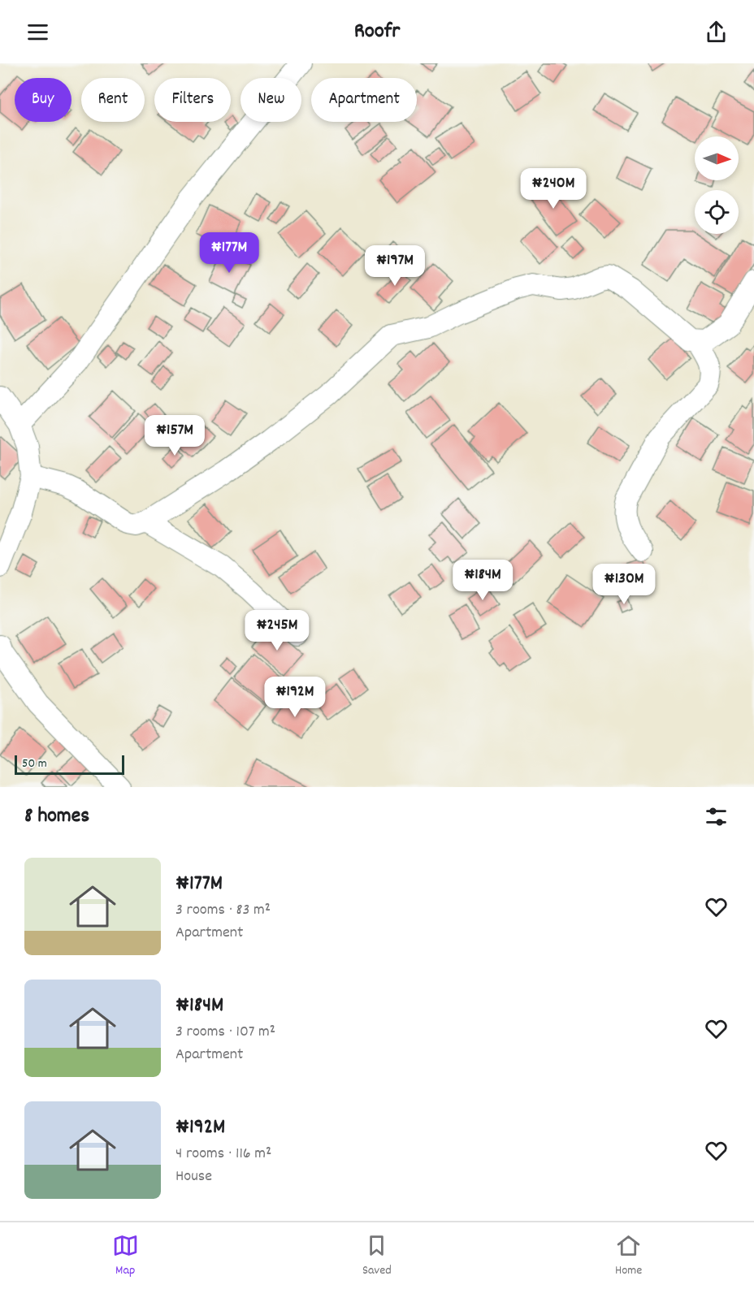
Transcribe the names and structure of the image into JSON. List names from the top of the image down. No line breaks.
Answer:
{"scale_bar":"50 m","north":"right","page":{"header":"Roofr","chip":["Buy","Rent","Filters","New","Apartment"],"price":["₦240M","₦177M","₦197M","₦157M","₦184M","₦130M","₦245M","₦192M"],"scale":"50 m","heading":"8 homes","list":[{"name":"₦177M","note":"3 rooms · 83 m² · Apartment"},{"name":"₦184M","note":"3 rooms · 107 m² · Apartment"},{"name":"₦192M","note":"4 rooms · 116 m² · House"}],"tabs":["Map","Saved","Home"]}}
